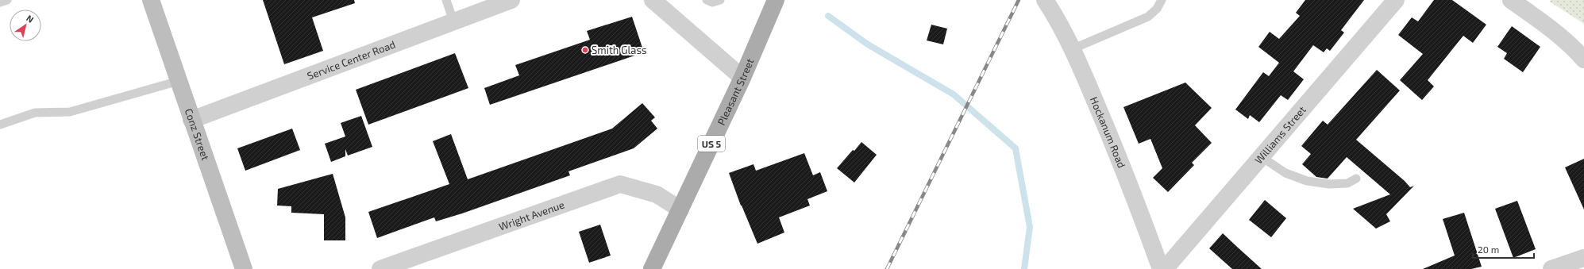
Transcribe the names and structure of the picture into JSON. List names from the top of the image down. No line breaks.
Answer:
{"streets":{"main road":["Pleasant Street","Conz Street","US 5"],"street":["Service Center Road","Hockanum Road","Williams Street","Wright Avenue"]},"crossings":[["Service Center Road","Conz Street"],["Pleasant Street","Wright Avenue"]],"places":["Smith Glass"],"scale_bar":"20 m","north":"top right"}
